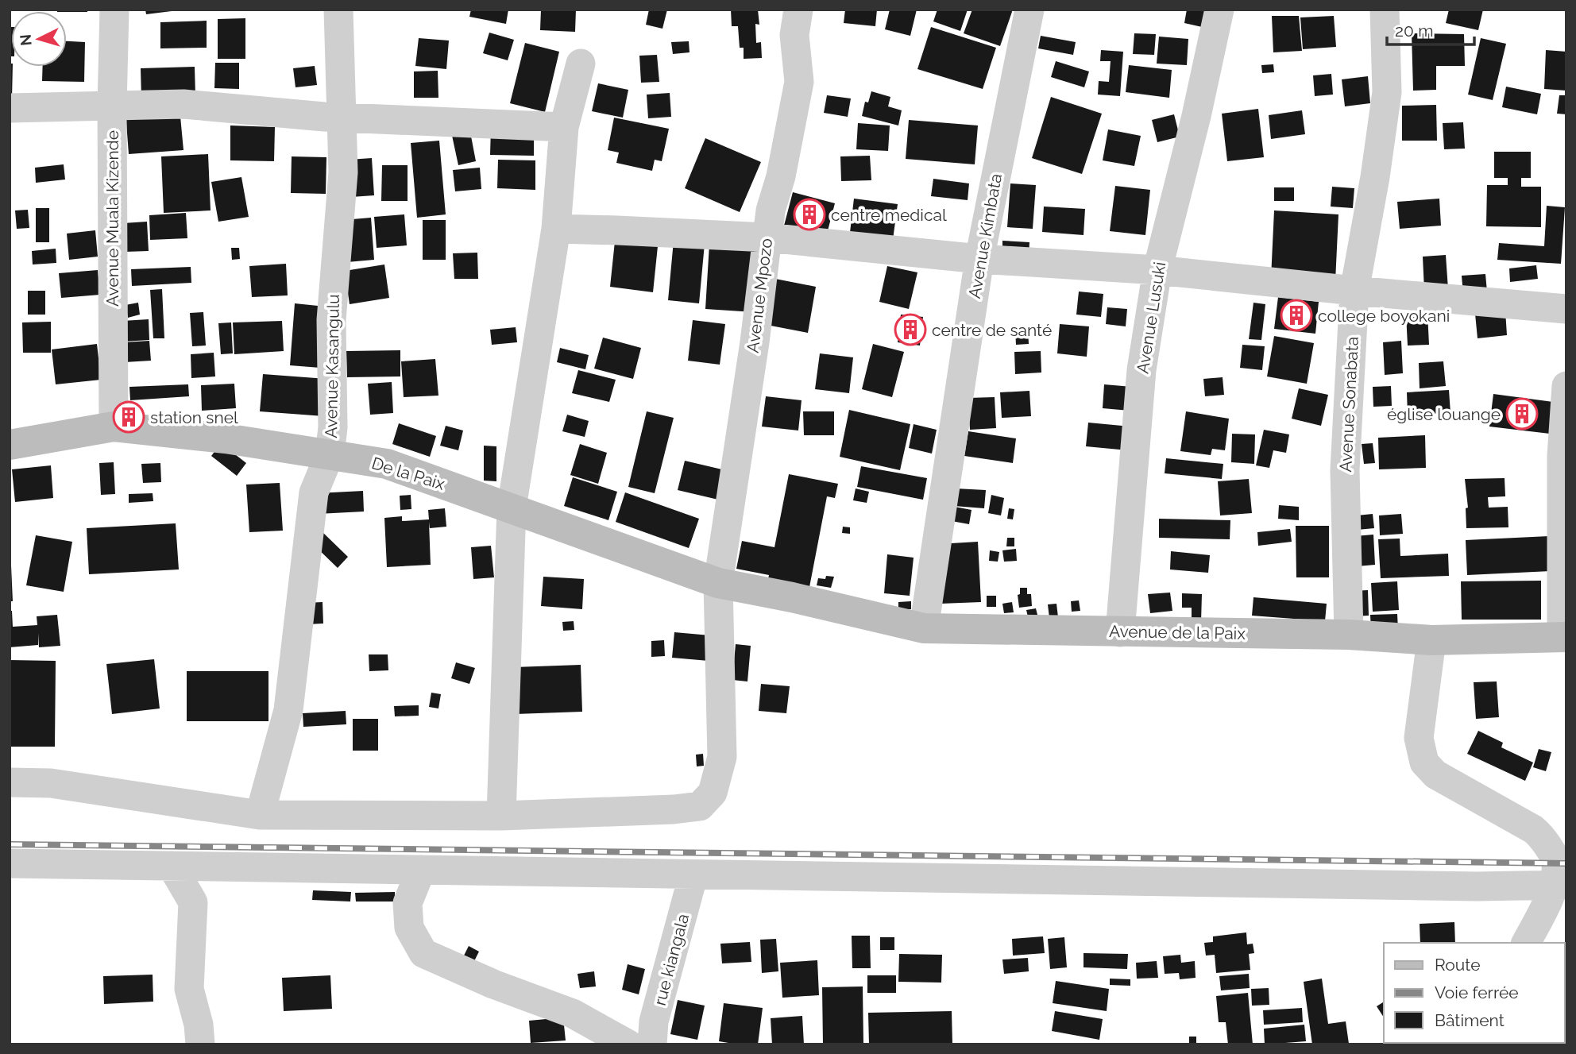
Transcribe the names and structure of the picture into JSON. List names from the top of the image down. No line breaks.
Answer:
{"streets":{"street":["Avenue Muala Kizende","Avenue Kimbata","Avenue Mpozo","Avenue Lusuki","Avenue Kasangulu","Avenue Sonabata","De la Paix","Avenue de la Paix","rue kiangala"]},"crossings":[["Avenue Muala Kizende","De la Paix"],["Avenue Kimbata","Avenue de la Paix"],["Avenue Mpozo","Avenue Kasangulu"],["Avenue Mpozo","De la Paix"],["Avenue Lusuki","Avenue de la Paix"],["Avenue Kasangulu","De la Paix"],["Avenue Sonabata","Avenue de la Paix"],["De la Paix","Avenue de la Paix"]],"places":{"building":["centre medical","college boyokani","centre de santé","église louange","station snel"]},"legend":["Route","Voie ferrée","Bâtiment"],"scale_bar":"20 m","north":"left"}
